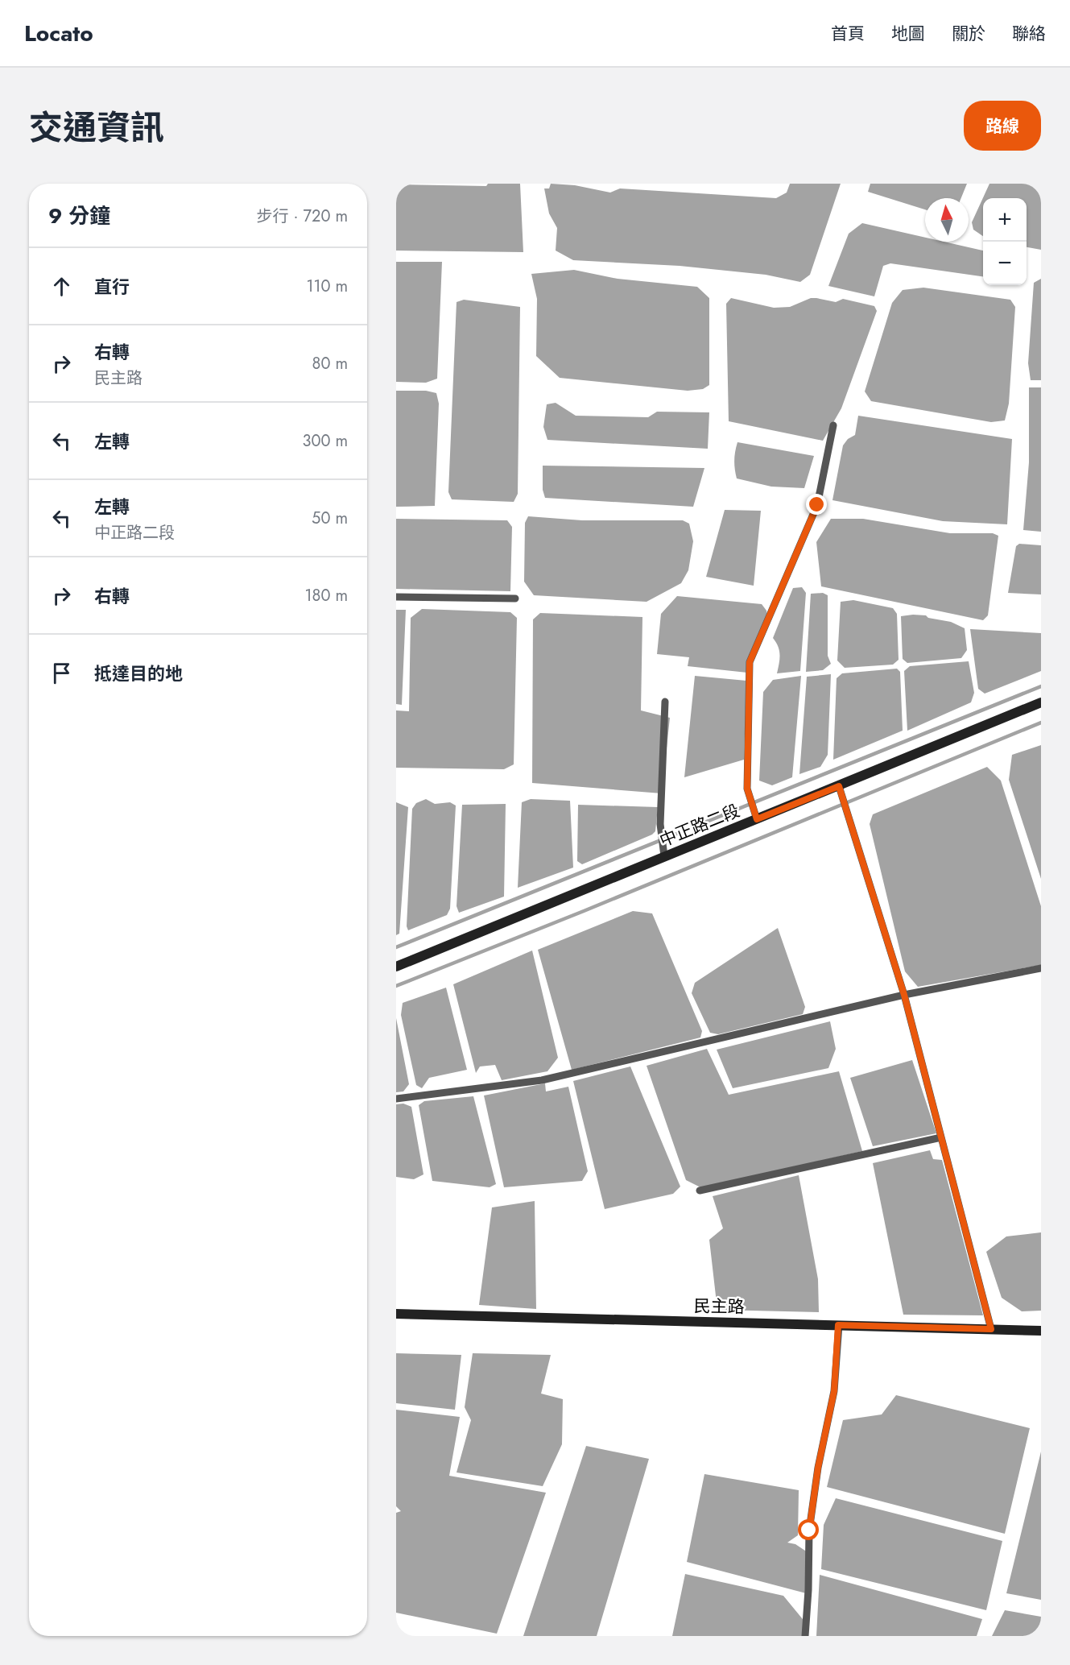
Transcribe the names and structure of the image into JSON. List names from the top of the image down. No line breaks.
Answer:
{"streets":{"main road":["中正路二段","民主路"]},"north":"top","page":{"header":"Locato","nav":["首頁","地圖","關於","聯絡"],"title":"交通資訊","buttons":"路線","heading":["9 分鐘","步行 · 720 m"],"map_buttons":["+","−"],"list":[["直行","110 m"],["右轉","民主路","80 m"],["左轉","300 m"],["左轉","中正路二段","50 m"],["右轉","180 m"],"抵達目的地"]}}
